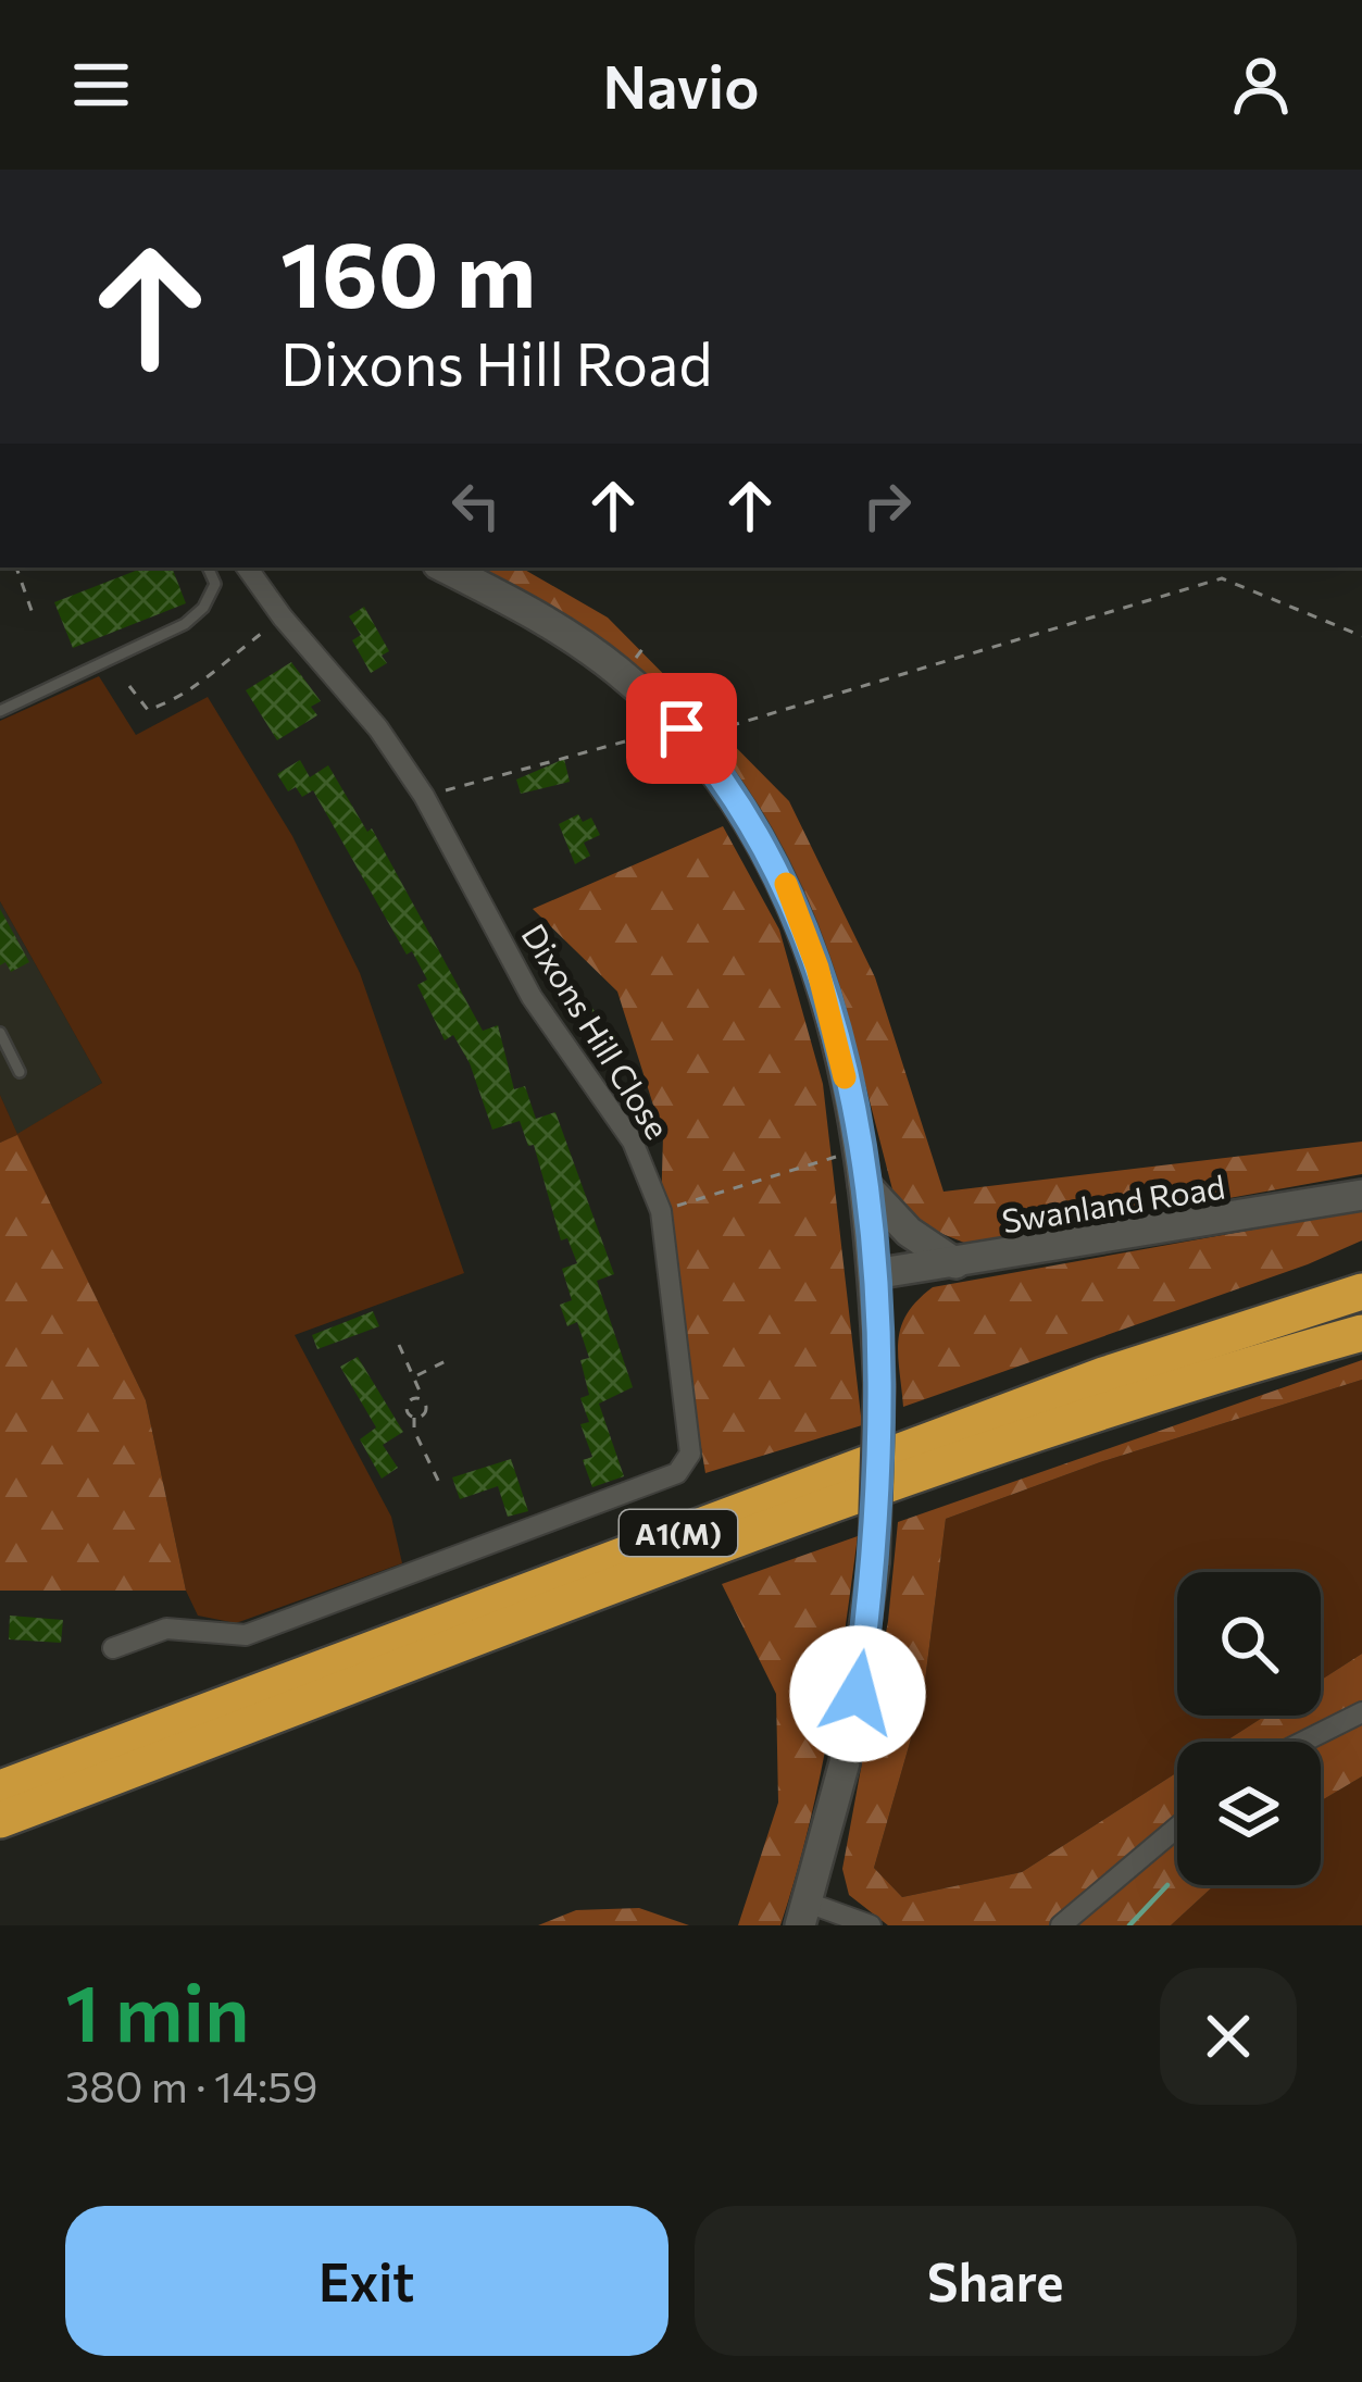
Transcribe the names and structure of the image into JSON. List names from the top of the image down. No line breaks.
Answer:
{"streets":{"highway":["A1(M)"],"street":["Dixons Hill Close","Swanland Road"]},"page":{"header":"Navio","turn":["160 m","Dixons Hill Road"],"heading":["1 min","380 m · 14:59"],"buttons":["Exit","Share"]}}
